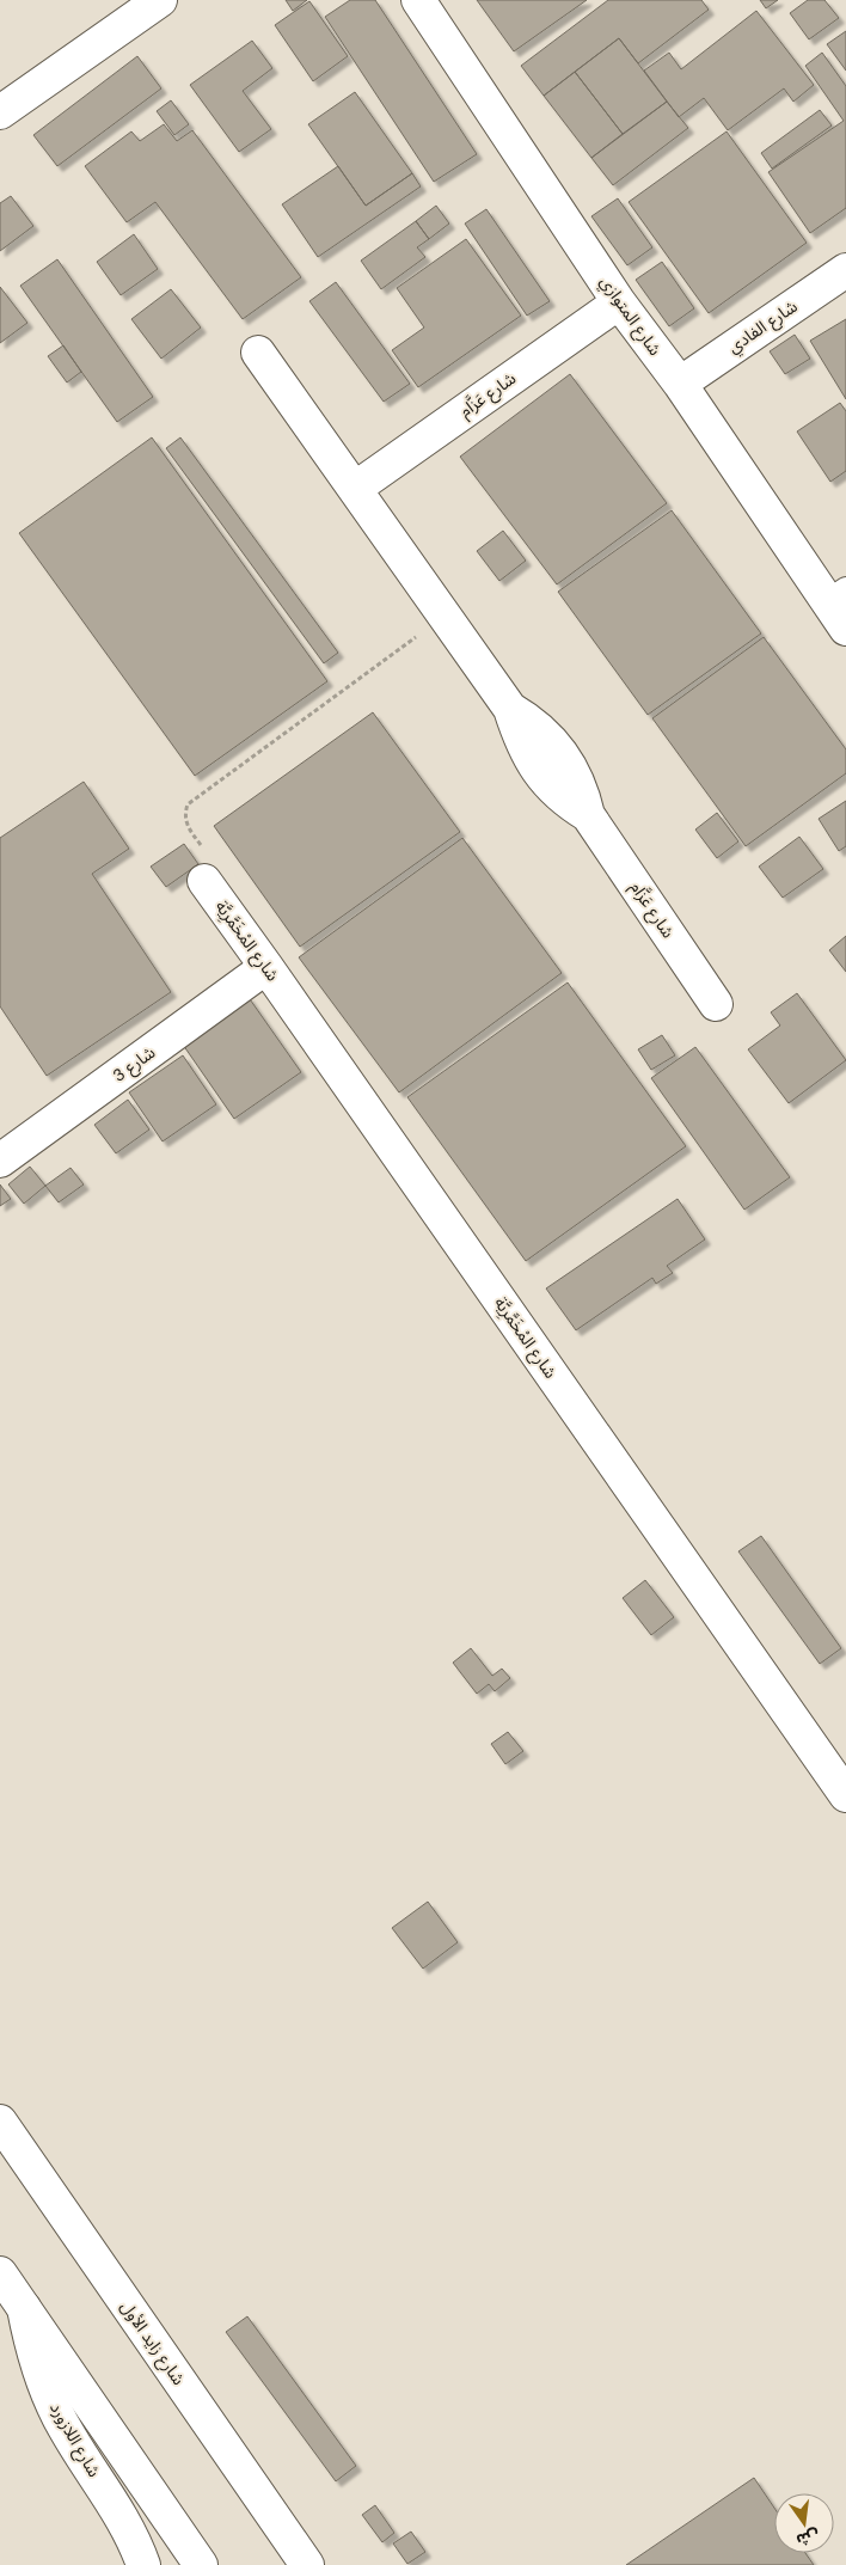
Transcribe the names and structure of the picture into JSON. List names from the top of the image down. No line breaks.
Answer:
{"streets":{"street":["شارع المتوازي","شارع الفادي","شارع عَزَّام","شارع المْخَمَّرِيَّة","شارع 3","شارع زايد الأول","شارع اللازورد"]},"crossings":[["شارع المتوازي","شارع الفادي"],["شارع المتوازي","شارع عَزَّام"],["شارع المْخَمَّرِيَّة","شارع 3"]],"north":"bottom"}
